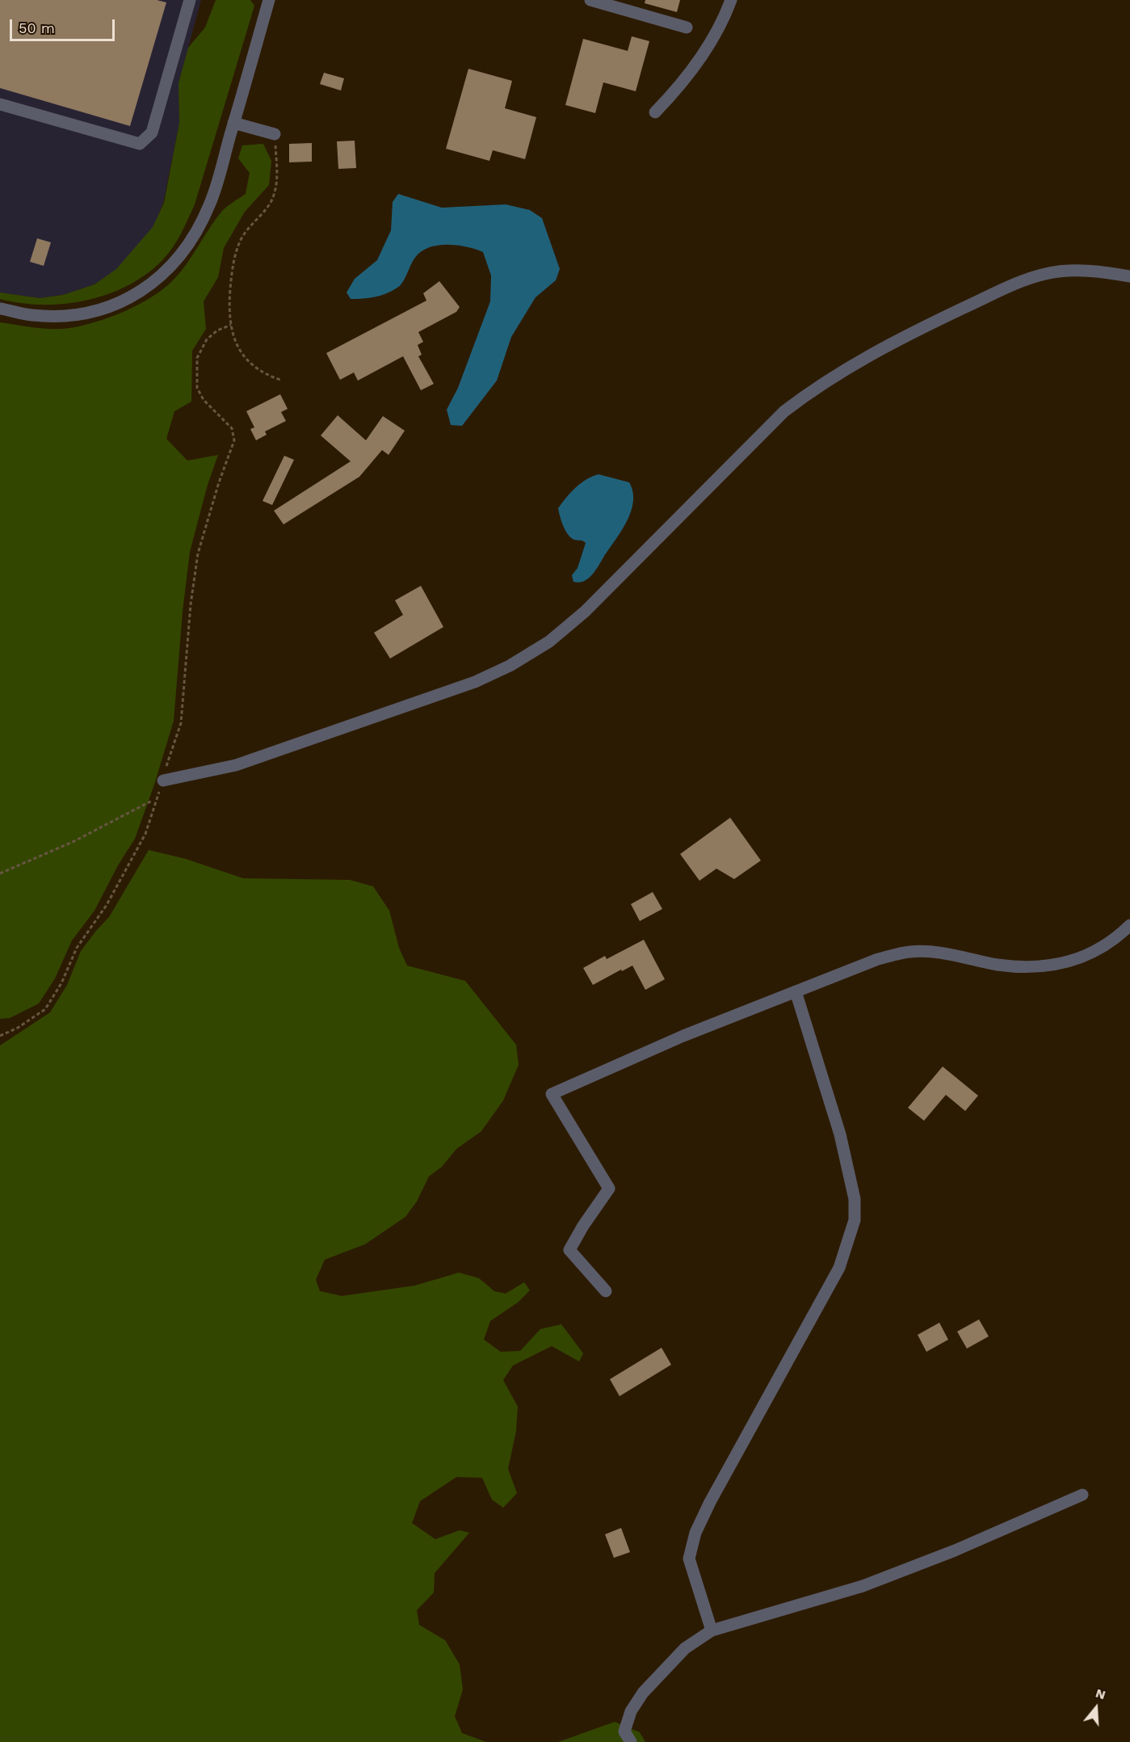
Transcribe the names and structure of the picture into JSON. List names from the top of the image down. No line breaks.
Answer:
{"scale_bar":"50 m","north":"top"}
